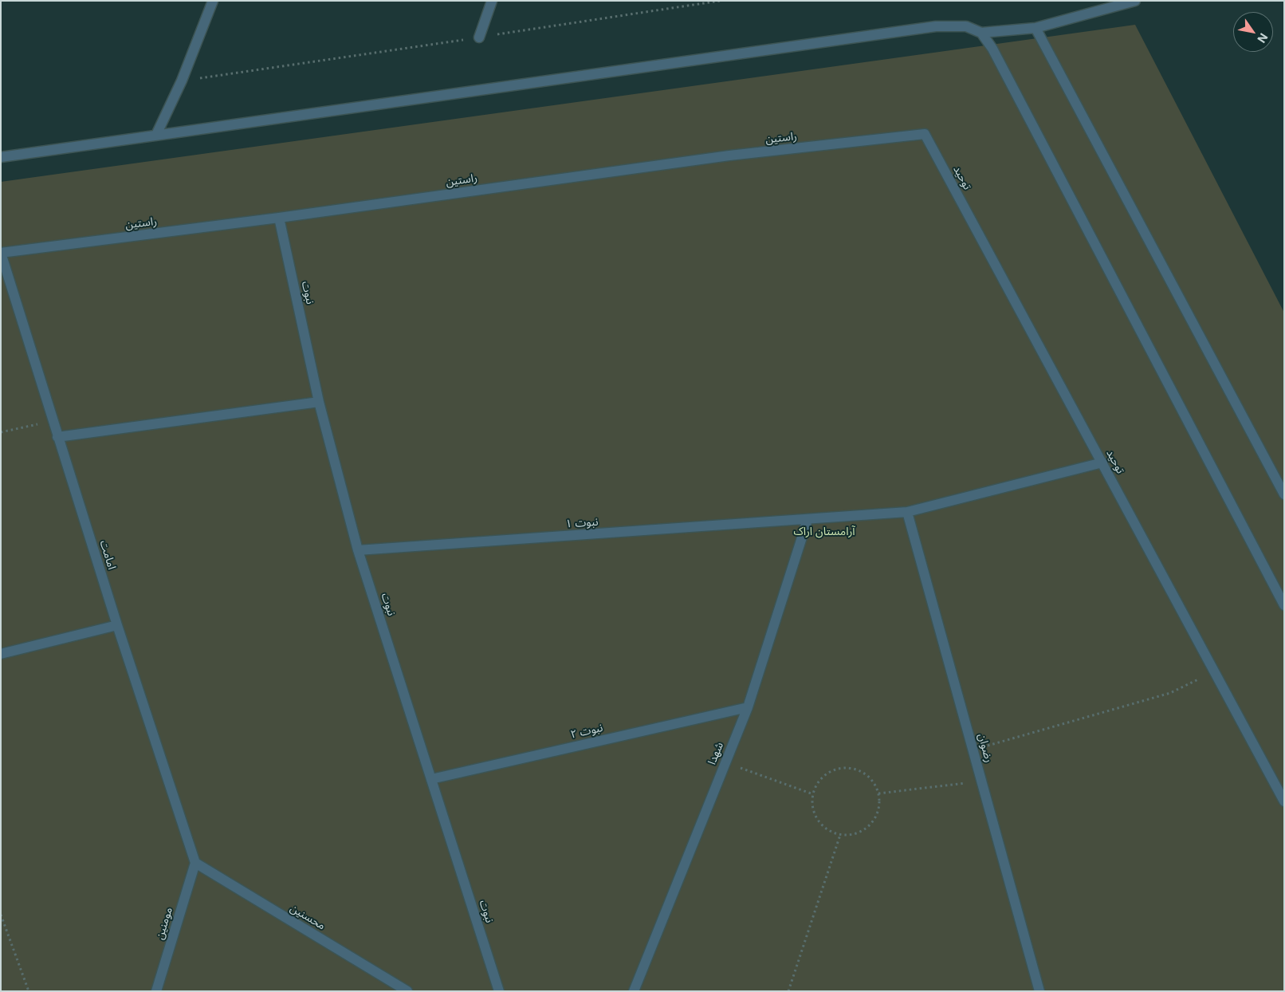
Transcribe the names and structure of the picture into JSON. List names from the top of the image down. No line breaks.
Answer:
{"streets":{"street":["راستین","توحید","نبوت","نبوت ۱","امامت","نبوت ۲","رضوان","شهدا","محسنین","مومنین"]},"crossings":[["راستین","توحید"],["راستین","نبوت"],["راستین","امامت"],["توحید","نبوت ۱"],["نبوت","نبوت ۱"],["نبوت","نبوت ۲"],["نبوت ۱","رضوان"],["نبوت ۱","شهدا"],["امامت","محسنین"],["امامت","مومنین"],["نبوت ۲","شهدا"],["محسنین","مومنین"]],"parks":["آرامستان اراک"],"north":"bottom right"}
